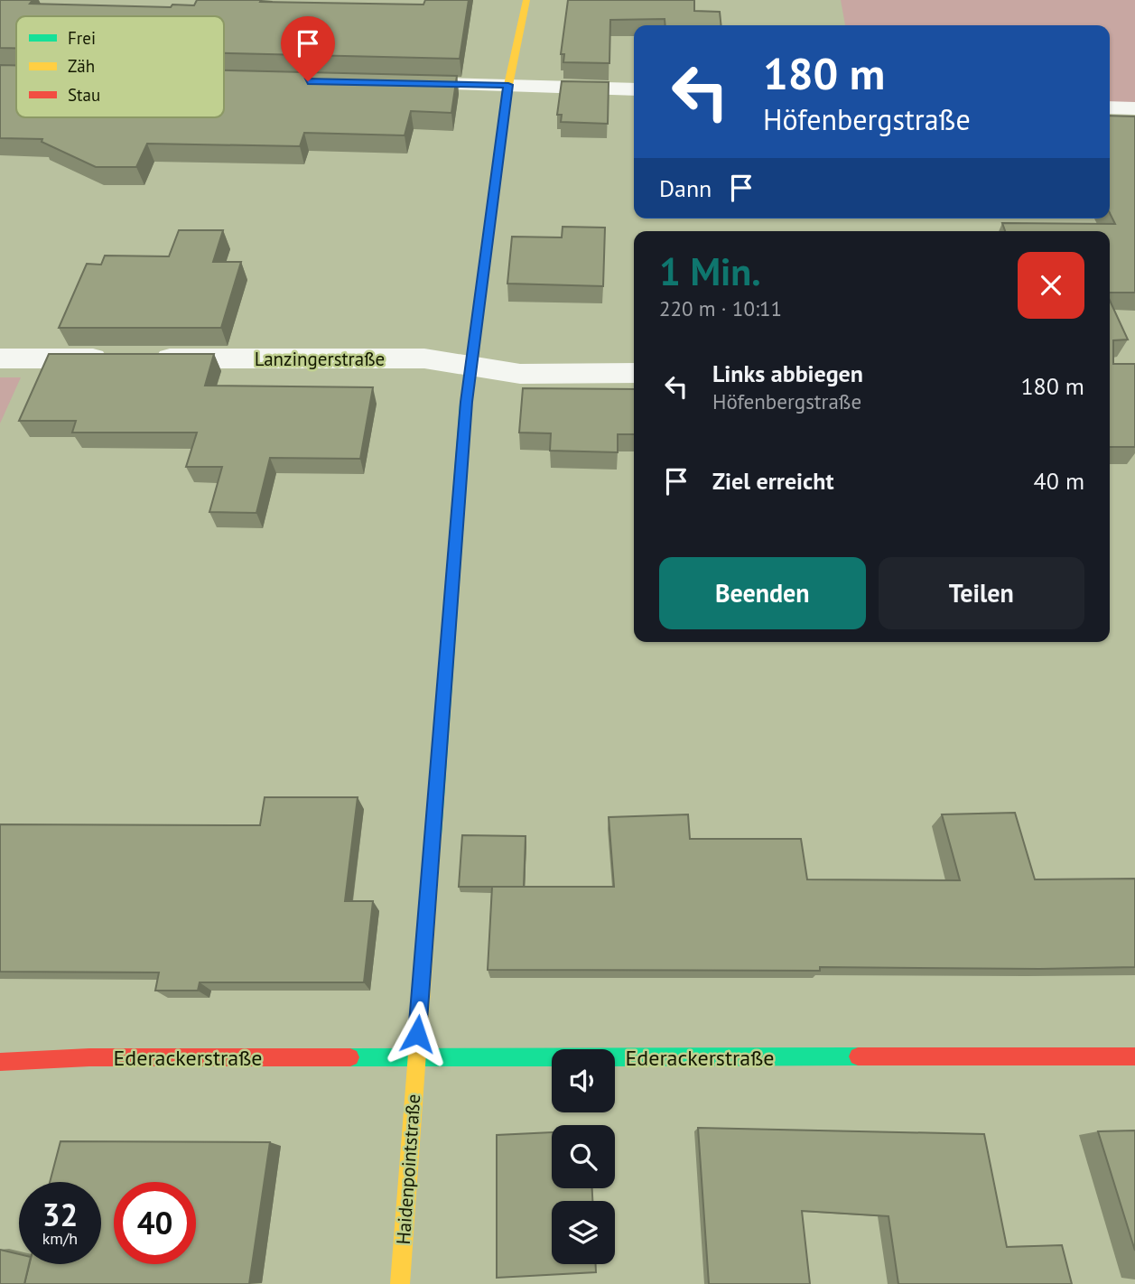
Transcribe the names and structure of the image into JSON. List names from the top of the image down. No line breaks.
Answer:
{"streets":{"street":["Lanzingerstraße","Ederackerstraße","Haidenpointstraße"]},"crossings":[["Lanzingerstraße","Haidenpointstraße"],["Ederackerstraße","Haidenpointstraße"]],"legend":["Frei","Zäh","Stau"],"page":{"turn":["180 m","Höfenbergstraße"],"then":"Dann","heading":["1 Min.","220 m · 10:11"],"list":[{"name":"Links abbiegen","note":"Höfenbergstraße","value":"180 m"},{"name":"Ziel erreicht","value":"40 m"}],"buttons":["Beenden","Teilen"],"speed":"32 km/h","limit":"40"}}
